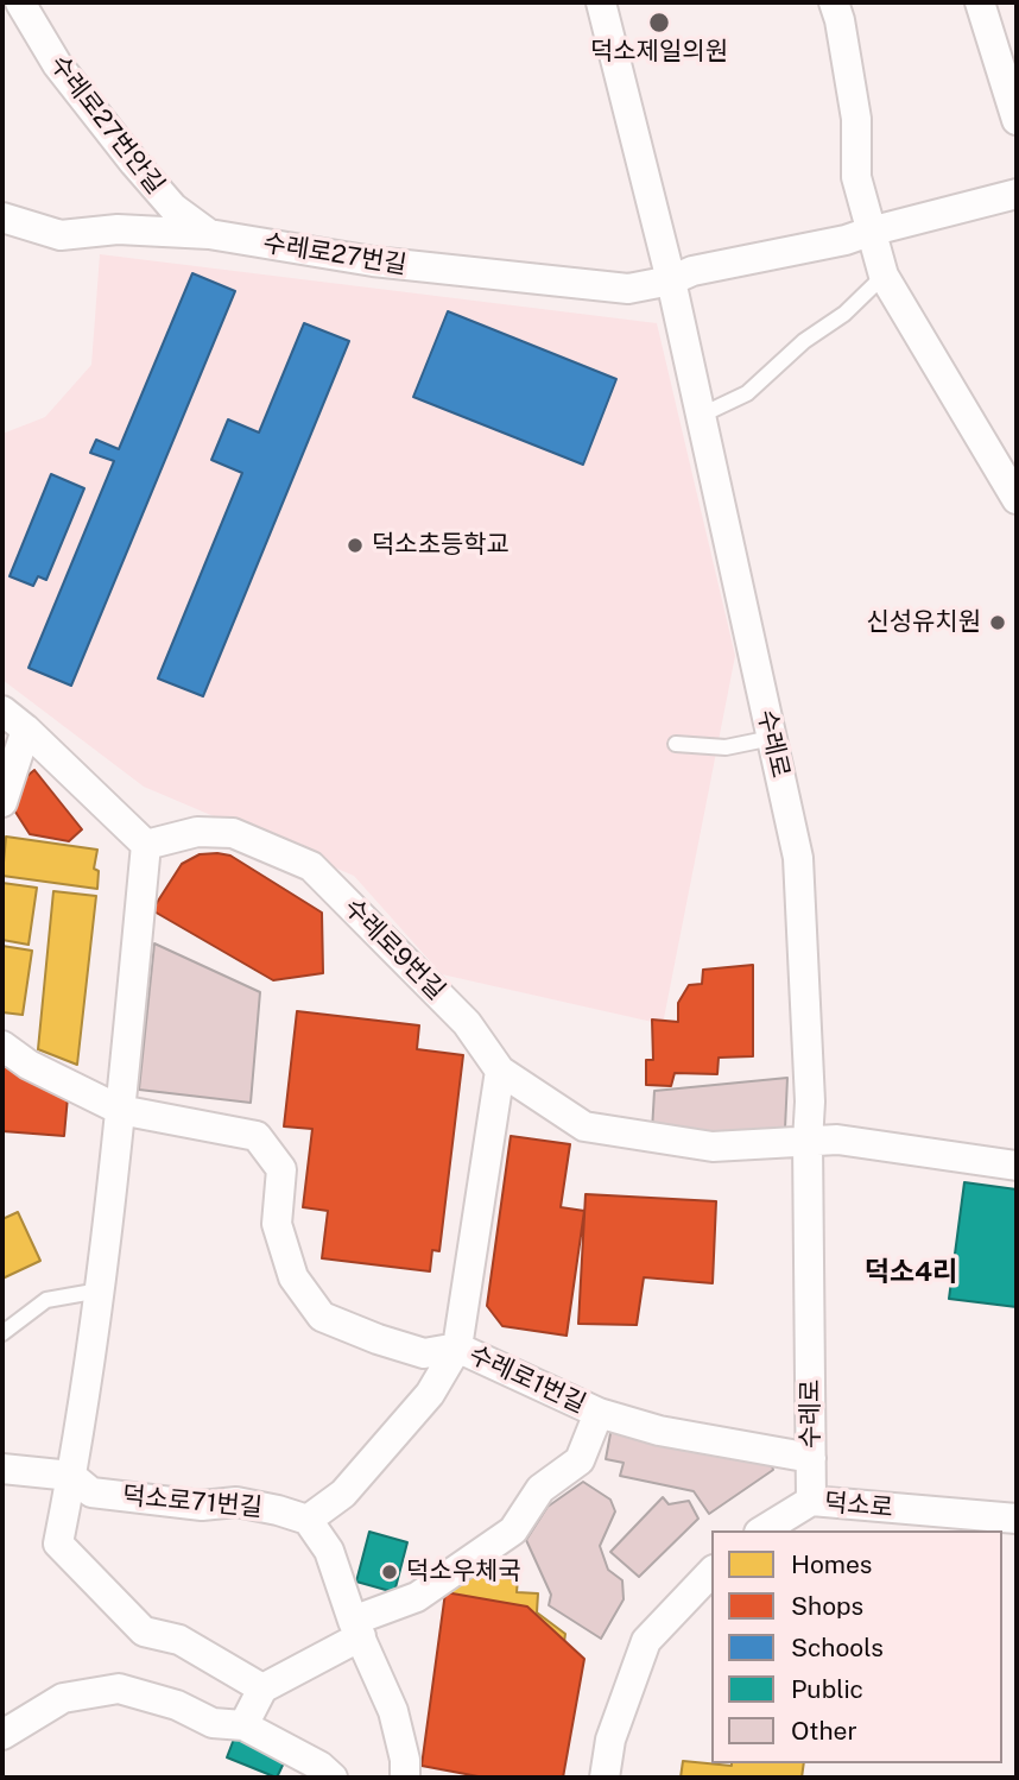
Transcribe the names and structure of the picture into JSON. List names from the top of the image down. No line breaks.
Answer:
{"streets":{"street":["수레로27번안길","수레로27번길","수레로","수레로9번길","수레로1번길","덕소로71번길","덕소로"]},"crossings":[["수레로27번안길","수레로27번길"],["수레로27번길","수레로"],["수레로","수레로9번길"],["수레로","수레로1번길"],["수레로","덕소로"]],"districts":["덕소4리"],"places":["덕소제일의원","덕소초등학교","신성유치원","덕소우체국"],"legend":["Homes","Shops","Schools","Public","Other"]}
